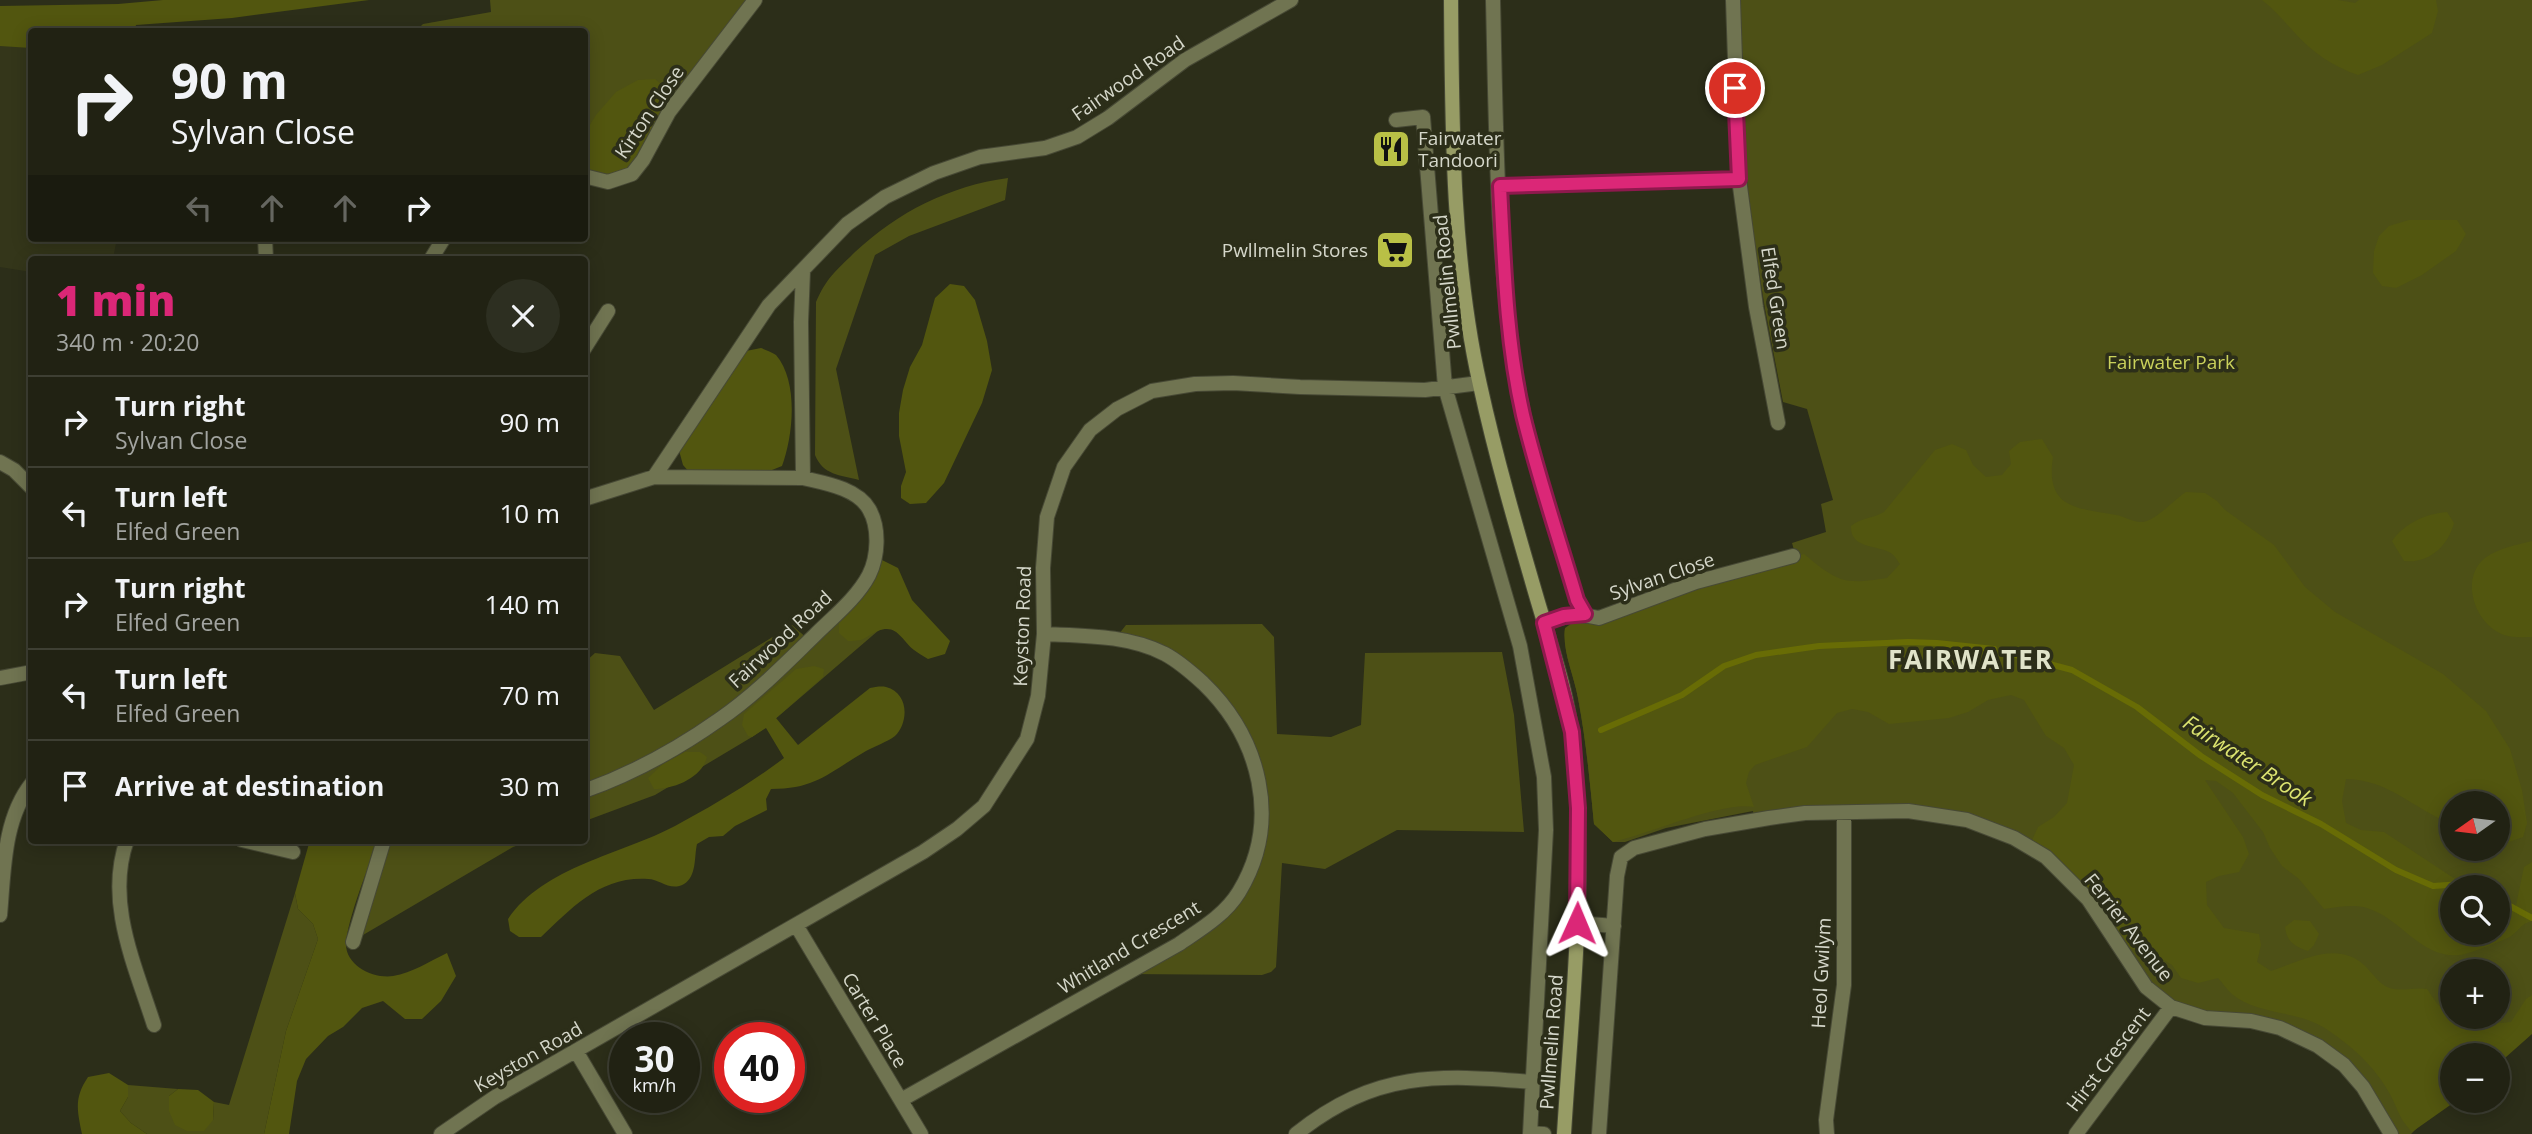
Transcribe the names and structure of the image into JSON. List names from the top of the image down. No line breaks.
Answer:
{"streets":{"street":["Fairwood Road","Kirton Close","Pwllmelin Road","Elfed Green","Sylvan Close","Keyston Road","Ferrier Avenue","Whitland Crescent","Heol Gwilym","Carter Place","Hirst Crescent"]},"crossings":[["Pwllmelin Road","Sylvan Close"],["Pwllmelin Road","Keyston Road"],["Keyston Road","Whitland Crescent"],["Keyston Road","Carter Place"],["Ferrier Avenue","Heol Gwilym"],["Ferrier Avenue","Hirst Crescent"],["Whitland Crescent","Carter Place"]],"districts":["FAIRWATER"],"water":["Fairwater Brook"],"parks":["Fairwater Park"],"places":{"restaurant":["Fairwater Tandoori"],"supermarket":["Pwllmelin Stores"]},"north":"left","page":{"turn":["90 m","Sylvan Close"],"heading":["1 min","340 m · 20:20"],"list":[{"name":"Turn right","note":"Sylvan Close","value":"90 m"},{"name":"Turn left","note":"Elfed Green","value":"10 m"},{"name":"Turn right","note":"Elfed Green","value":"140 m"},{"name":"Turn left","note":"Elfed Green","value":"70 m"},{"name":"Arrive at destination","value":"30 m"}],"map_buttons":["+","−"],"speed":"30 km/h","limit":"40"}}
